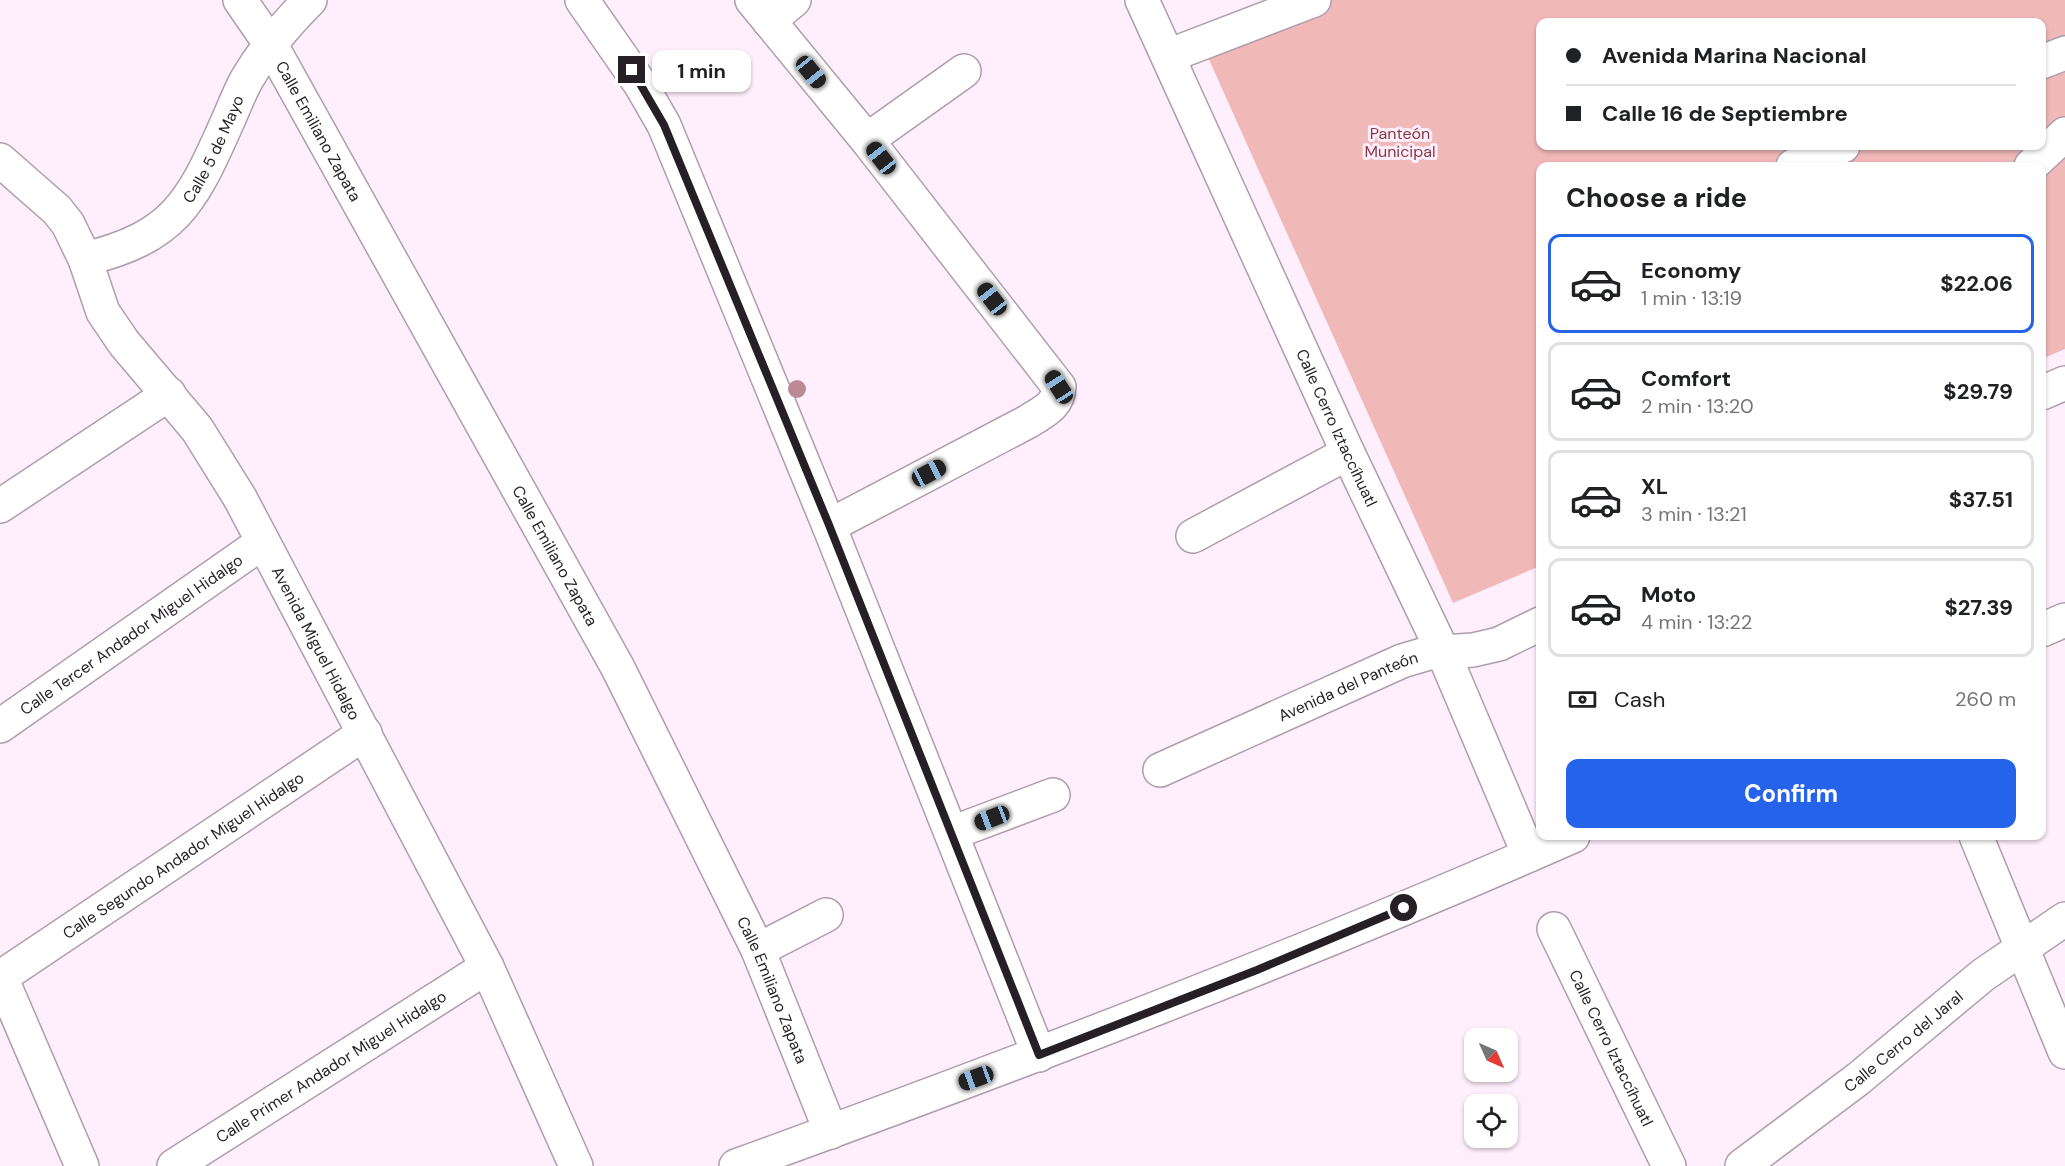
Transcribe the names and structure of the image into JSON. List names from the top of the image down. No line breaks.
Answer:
{"streets":{"street":["Calle Emiliano Zapata","Calle 5 de Mayo","Calle Cerro Iztaccíhuatl","Calle Tercer Andador Miguel Hidalgo","Avenida Miguel Hidalgo","Avenida del Panteón","Calle Segundo Andador Miguel Hidalgo","Calle Cerro del Jaral","Calle Primer Andador Miguel Hidalgo"]},"crossings":[["Calle Emiliano Zapata","Calle 5 de Mayo"],["Calle 5 de Mayo","Avenida Miguel Hidalgo"],["Calle Cerro Iztaccíhuatl","Avenida del Panteón"],["Calle Tercer Andador Miguel Hidalgo","Avenida Miguel Hidalgo"],["Avenida Miguel Hidalgo","Calle Segundo Andador Miguel Hidalgo"],["Avenida Miguel Hidalgo","Calle Primer Andador Miguel Hidalgo"]],"parks":["Panteón Municipal"],"north":"bottom right","page":{"banner":["Avenida Marina Nacional","Calle 16 de Septiembre"],"bubble":"1 min","heading":"Choose a ride","list":[{"name":"Economy","note":"1 min · 13:19","value":"$22.06"},{"name":"Comfort","note":"2 min · 13:20","value":"$29.79"},{"name":"XL","note":"3 min · 13:21","value":"$37.51"},{"name":"Moto","note":"4 min · 13:22","value":"$27.39"}],"pay":["Cash","260 m"],"buttons":"Confirm"}}
